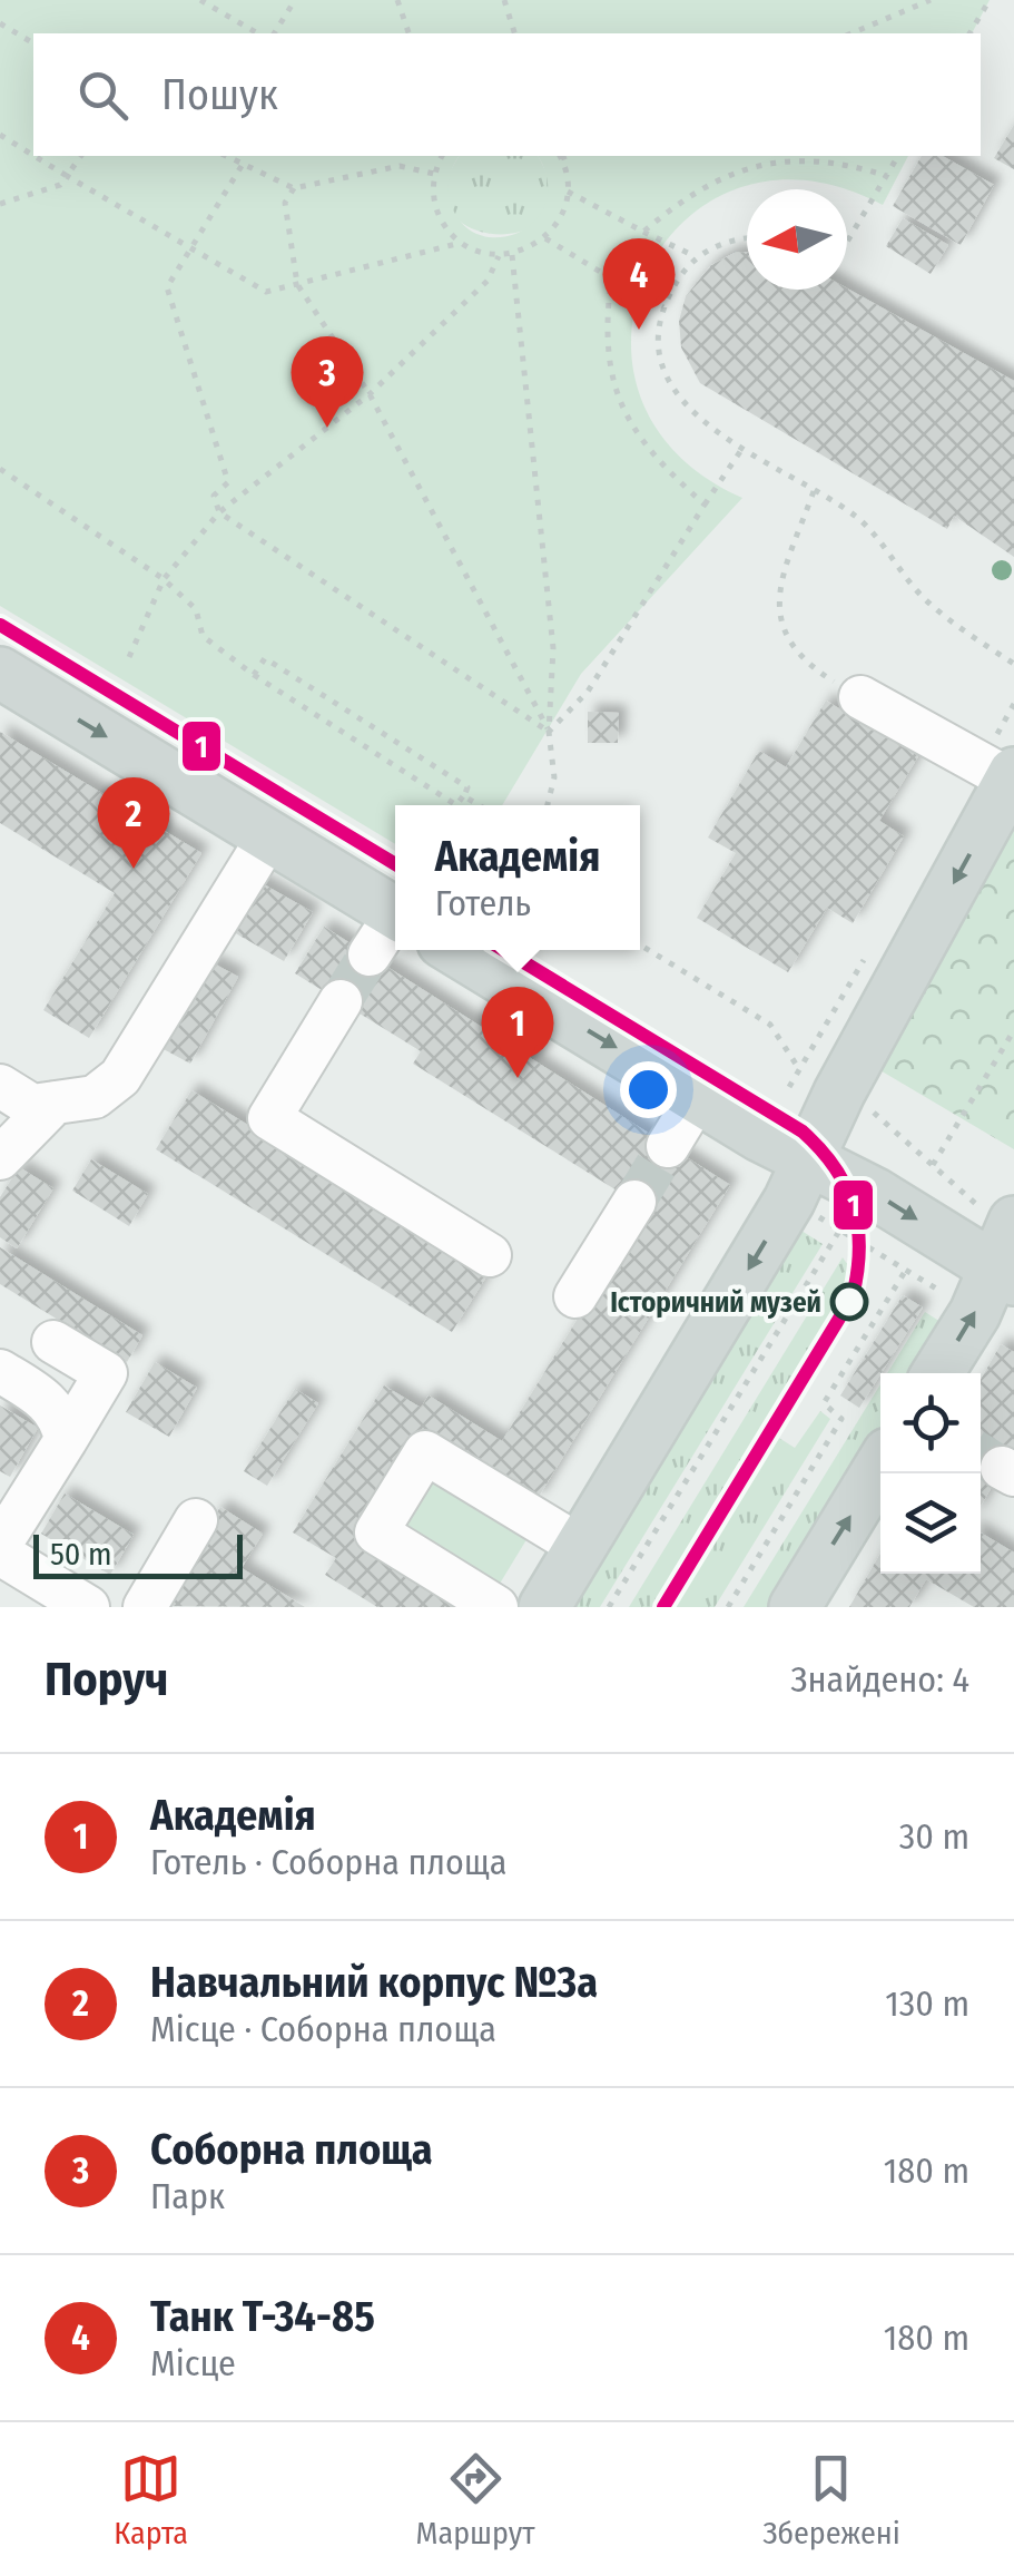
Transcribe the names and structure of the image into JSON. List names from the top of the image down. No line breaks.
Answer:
{"places":["Історичний музей"],"lines":["transit line 1"],"scale_bar":"50 m","north":"left","page":{"search":"Пошук","pins":["4","3","2","1"],"popup":["Академія","Готель"],"scale":"50 m","heading":["Поруч","Знайдено: 4"],"list":[{"mark":"1","name":"Академія","note":"Готель · Соборна площа","value":"30 m"},{"mark":"2","name":"Навчальний корпус №3а","note":"Місце · Соборна площа","value":"130 m"},{"mark":"3","name":"Соборна площа","note":"Парк","value":"180 m"},{"mark":"4","name":"Танк Т-34-85","note":"Місце","value":"180 m"}],"nav":["Карта","Маршрут","Збережені"]}}
